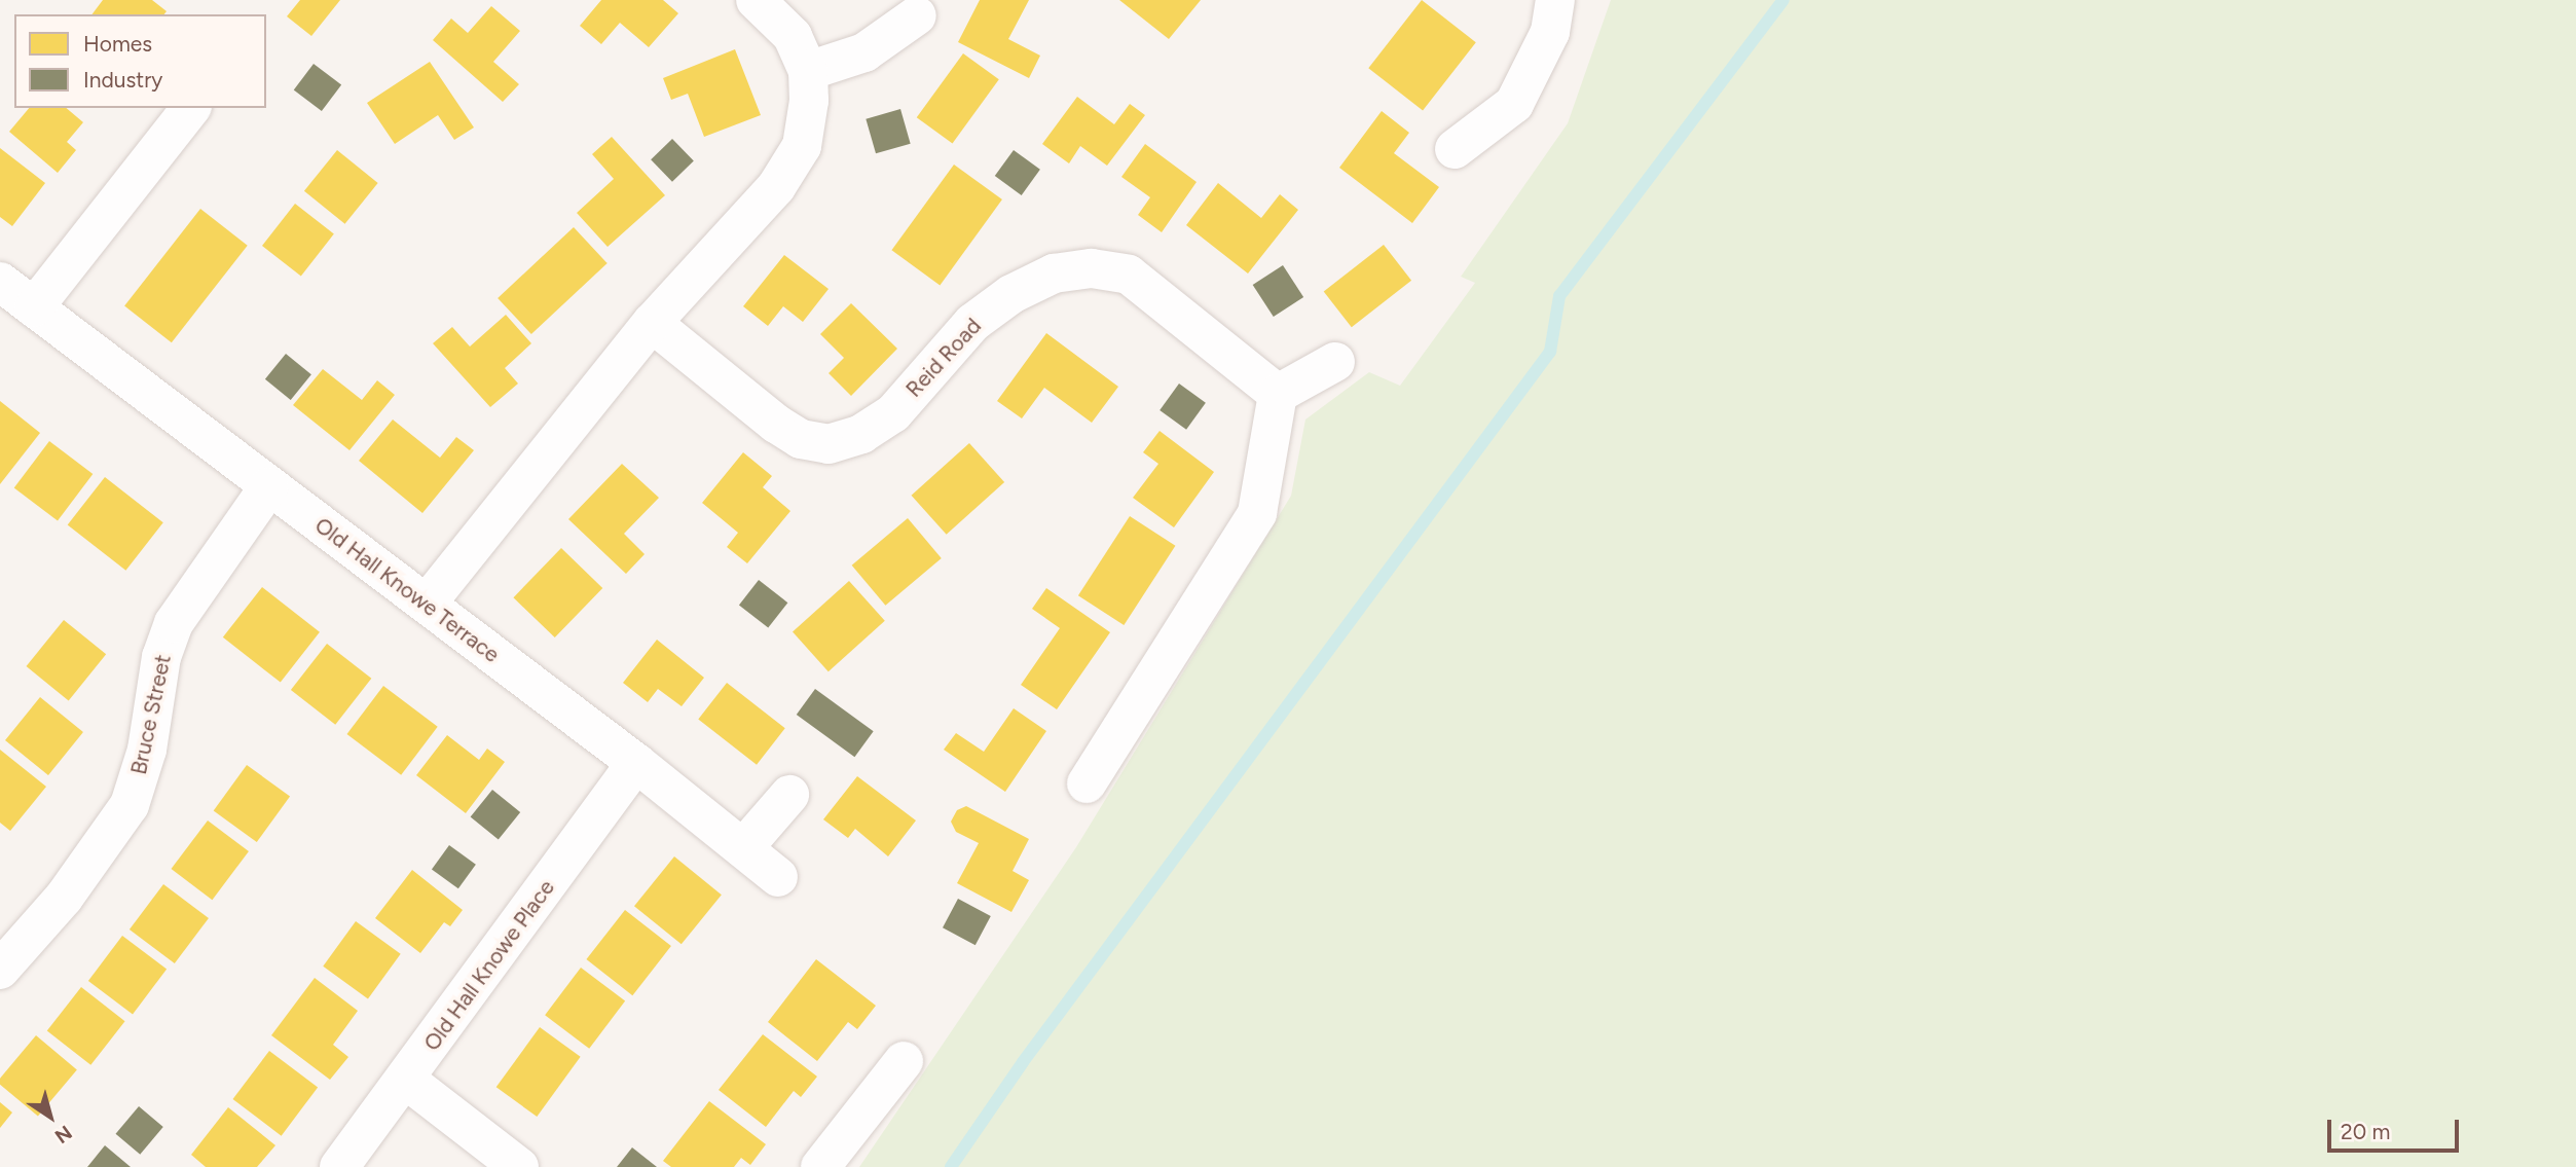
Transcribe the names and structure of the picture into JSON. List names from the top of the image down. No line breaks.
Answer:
{"streets":{"street":["Reid Road","Old Hall Knowe Terrace","Bruce Street","Old Hall Knowe Place"]},"crossings":[["Old Hall Knowe Terrace","Bruce Street"],["Old Hall Knowe Terrace","Old Hall Knowe Place"]],"legend":["Homes","Industry"],"scale_bar":"20 m","north":"bottom right"}
